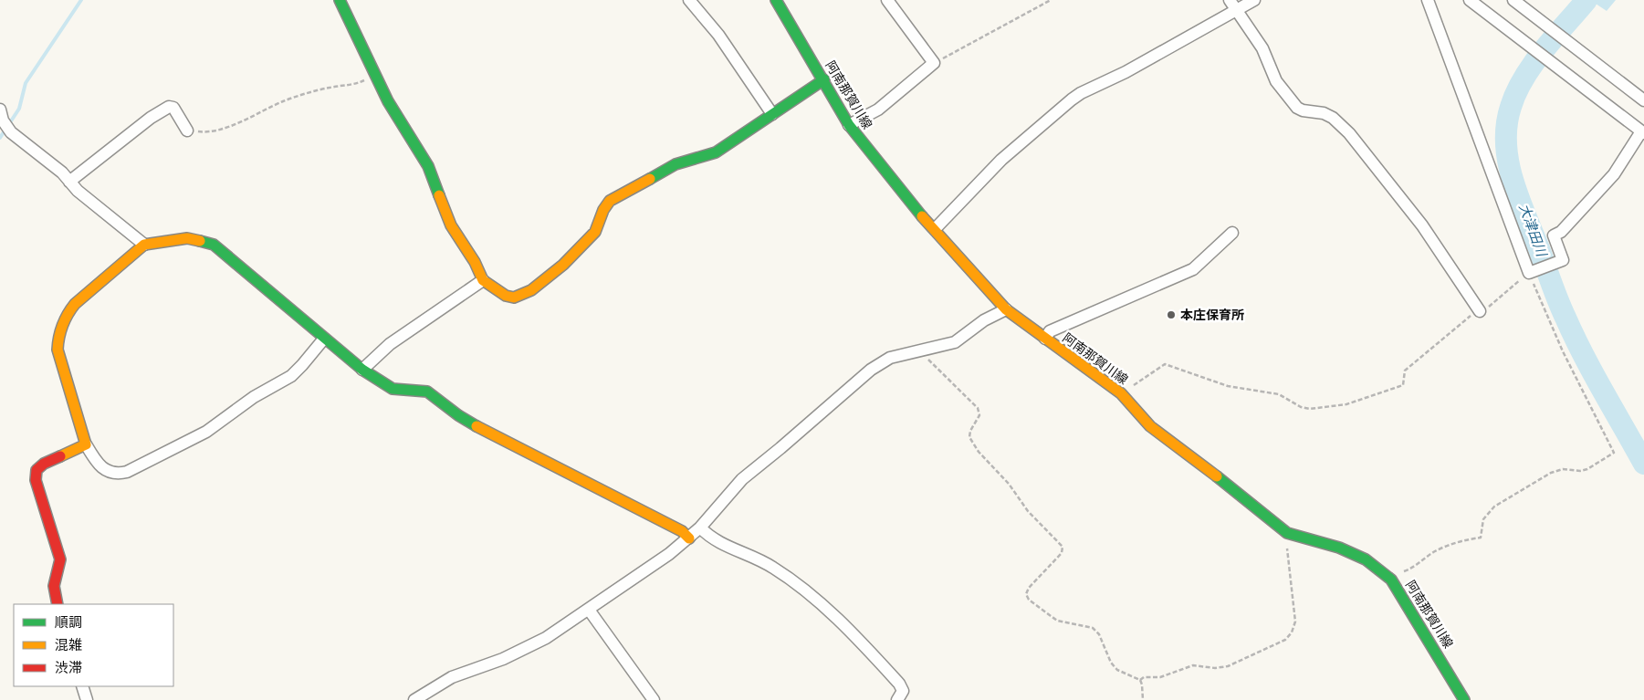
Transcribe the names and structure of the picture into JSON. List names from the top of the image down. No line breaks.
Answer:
{"streets":{"street":["阿南那賀川線"]},"water":["大津田川"],"places":["本庄保育所"],"legend":["順調","混雑","渋滞"]}
